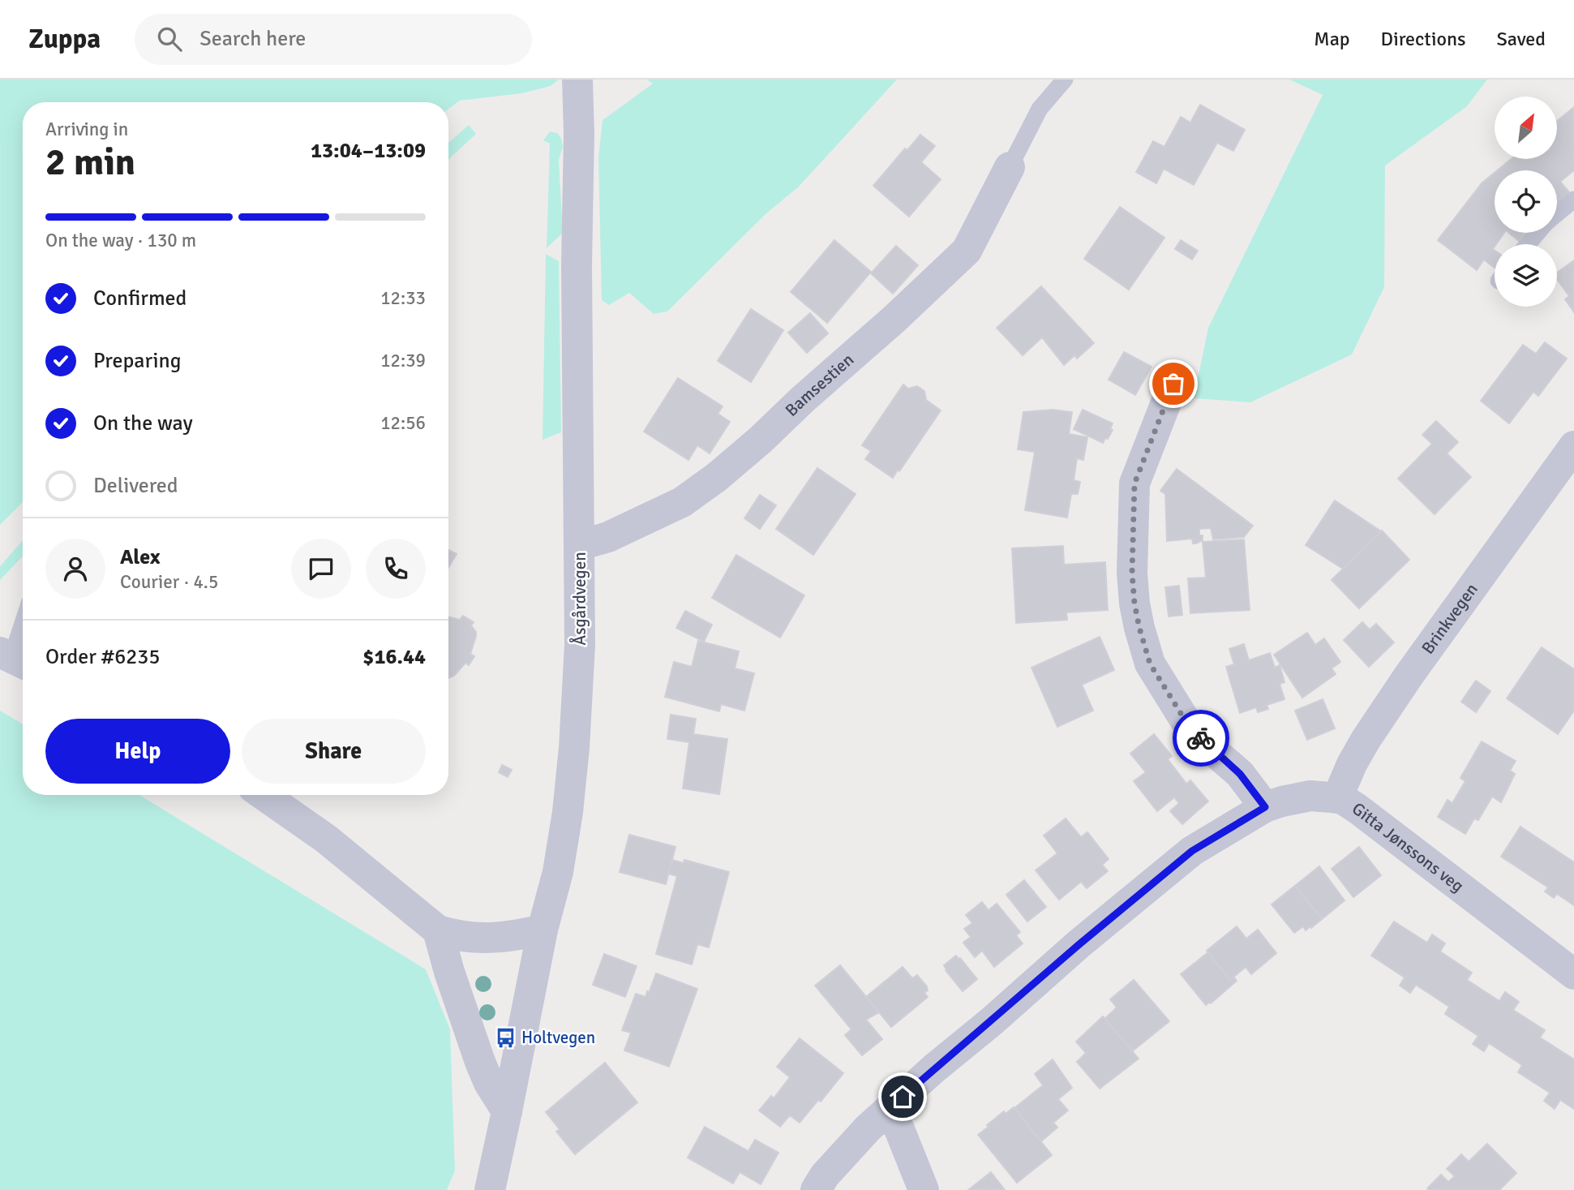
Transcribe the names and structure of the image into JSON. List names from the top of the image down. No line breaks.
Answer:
{"streets":{"street":["Bamsestien","Åsgårdvegen","Brinkvegen","Gitta Jønssons veg"]},"crossings":[["Bamsestien","Åsgårdvegen"],["Brinkvegen","Gitta Jønssons veg"]],"places":{"bus stop":["Holtvegen"]},"north":"top right","page":{"header":"Zuppa","search":"Search here","nav":["Map","Directions","Saved"],"heading":["2 min","Arriving in","13:04–13:09"],"panel":["Alex","Courier · 4.5","Order #6235","$16.44"],"bar":"On the way · 130 m","list":[["Confirmed","12:33"],["Preparing","12:39"],["On the way","12:56"],"Delivered"],"buttons":["Help","Share"]}}
